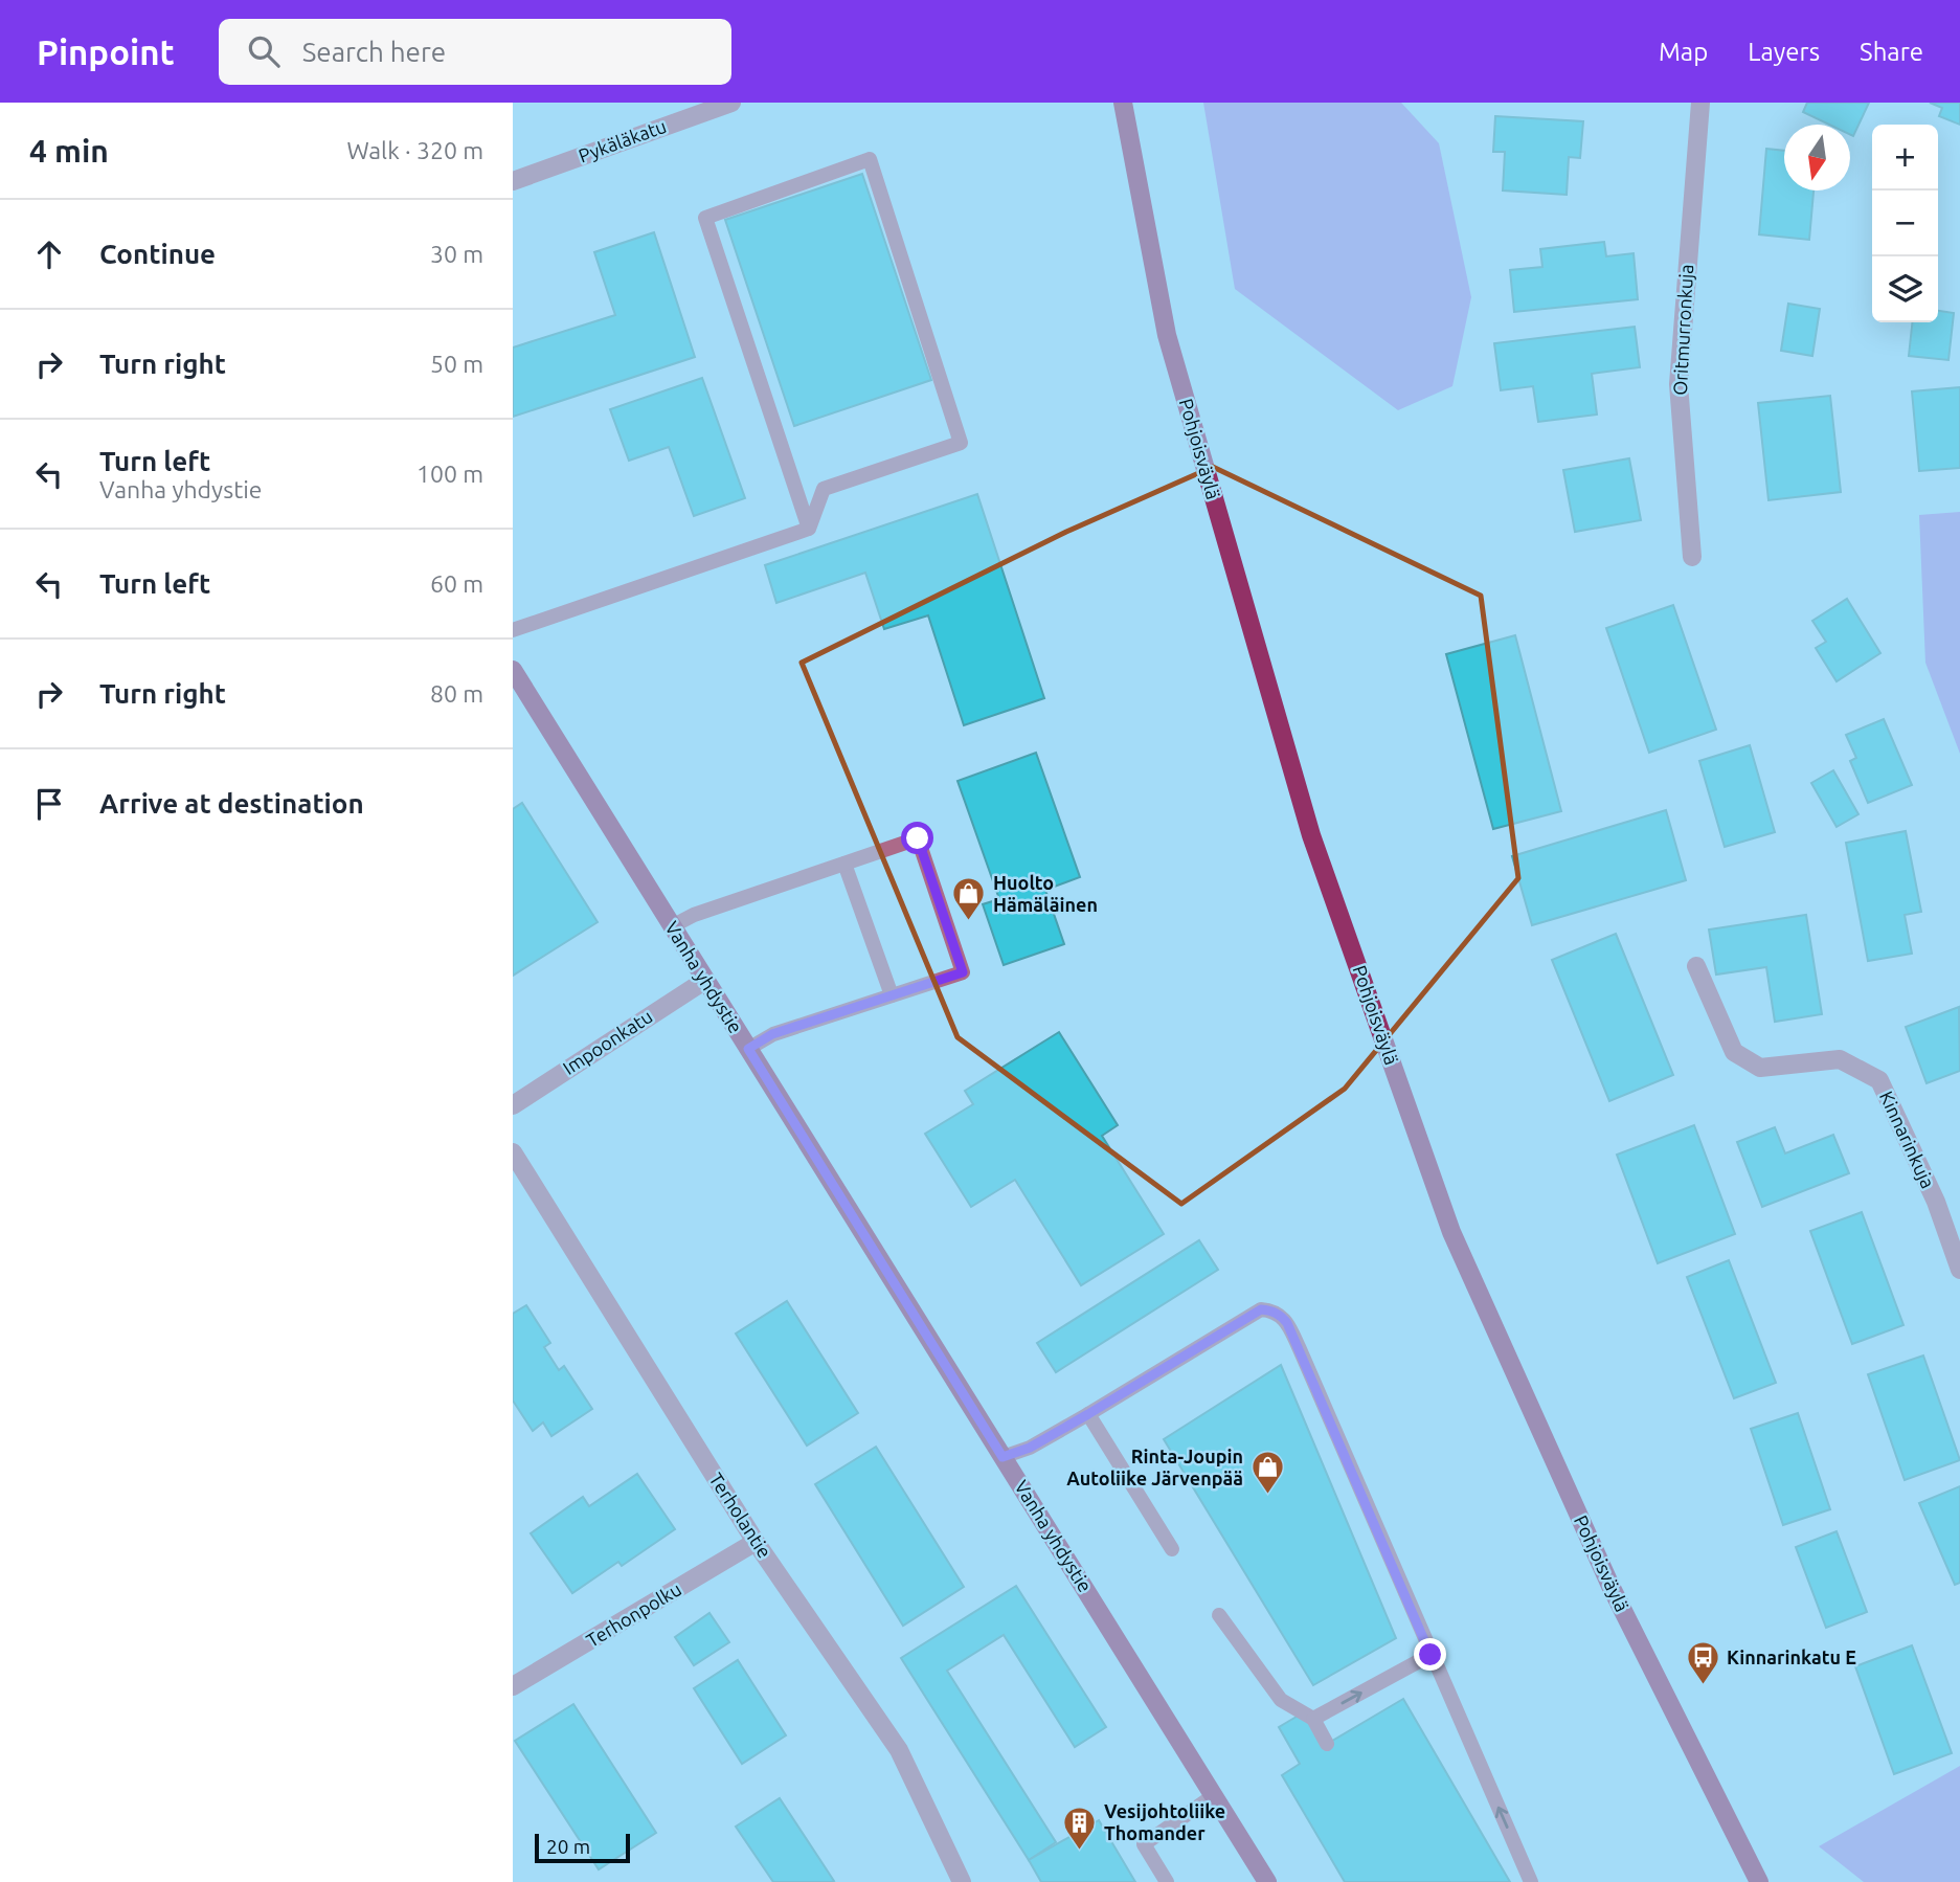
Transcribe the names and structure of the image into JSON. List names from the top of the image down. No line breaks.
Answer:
{"streets":{"main road":["Pohjoisväylä","Vanha yhdystie"],"street":["Pykäläkatu","Oritmurronkuja","Impoonkatu","Kinnarinkuja","Terholantie","Terhonpolku"]},"crossings":[["Vanha yhdystie","Impoonkatu"],["Terholantie","Terhonpolku"]],"places":{"shop":["Huolto Hämäläinen","Rinta-Joupin Autoliike Järvenpää"],"bus stop":["Kinnarinkatu E"],"building":["Vesijohtoliike Thomander"]},"scale_bar":"20 m","north":"bottom","page":{"header":"Pinpoint","search":"Search here","nav":["Map","Layers","Share"],"heading":["4 min","Walk · 320 m"],"map_buttons":["+","−"],"list":[["Continue","30 m"],["Turn right","50 m"],["Turn left","Vanha yhdystie","100 m"],["Turn left","60 m"],["Turn right","80 m"],"Arrive at destination"],"scale":"20 m"}}
